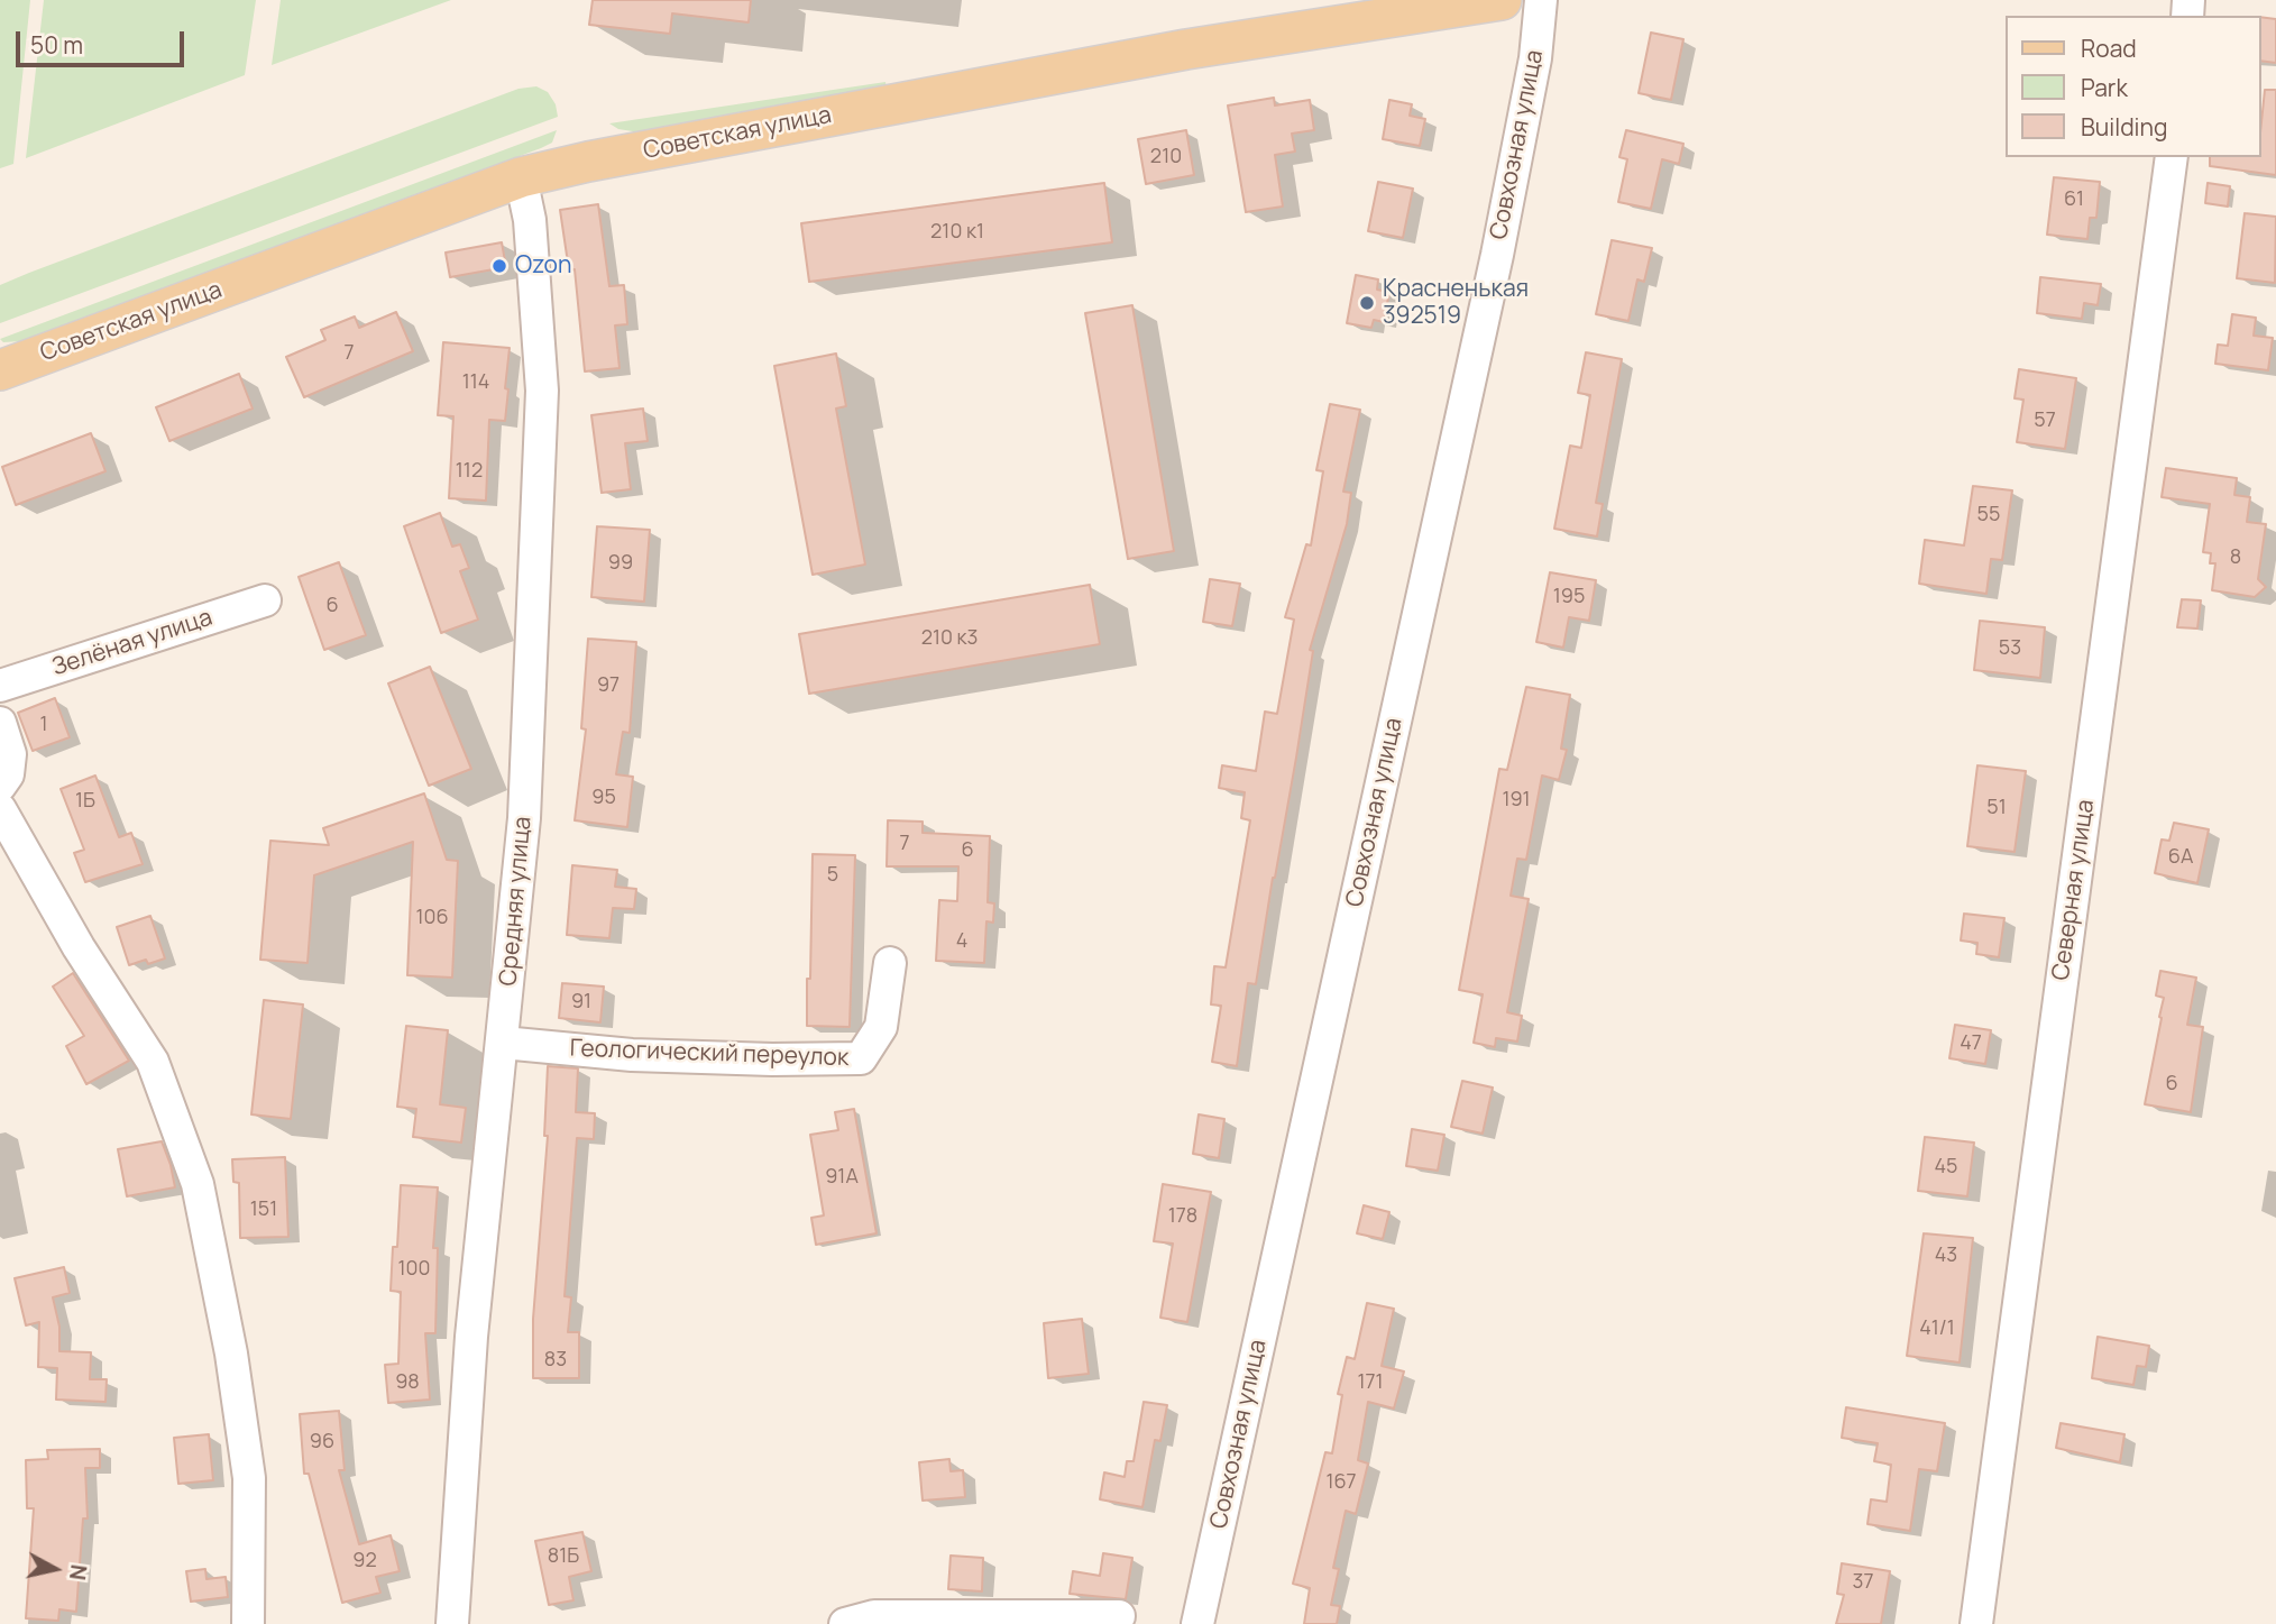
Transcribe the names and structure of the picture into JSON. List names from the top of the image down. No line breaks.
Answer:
{"streets":{"main road":["Советская улица"],"street":["Совхозная улица","Зелёная улица","Северная улица","Средняя улица","Геологический переулок"]},"crossings":[["Советская улица","Средняя улица"],["Средняя улица","Геологический переулок"]],"places":["Ozon","Красненькая 392519"],"house_numbers":["210","61","210 к1","7","114","57","112","55","8","99","195","6","210 к3","53","97","1","95","191","1Б","51","7","6","6А","5","106","4","91","47","6","45","91А","151","178","43","100","41/1","83","98","171","96","167","81Б","92","37"],"legend":["Road","Park","Building"],"scale_bar":"50 m","north":"right"}
